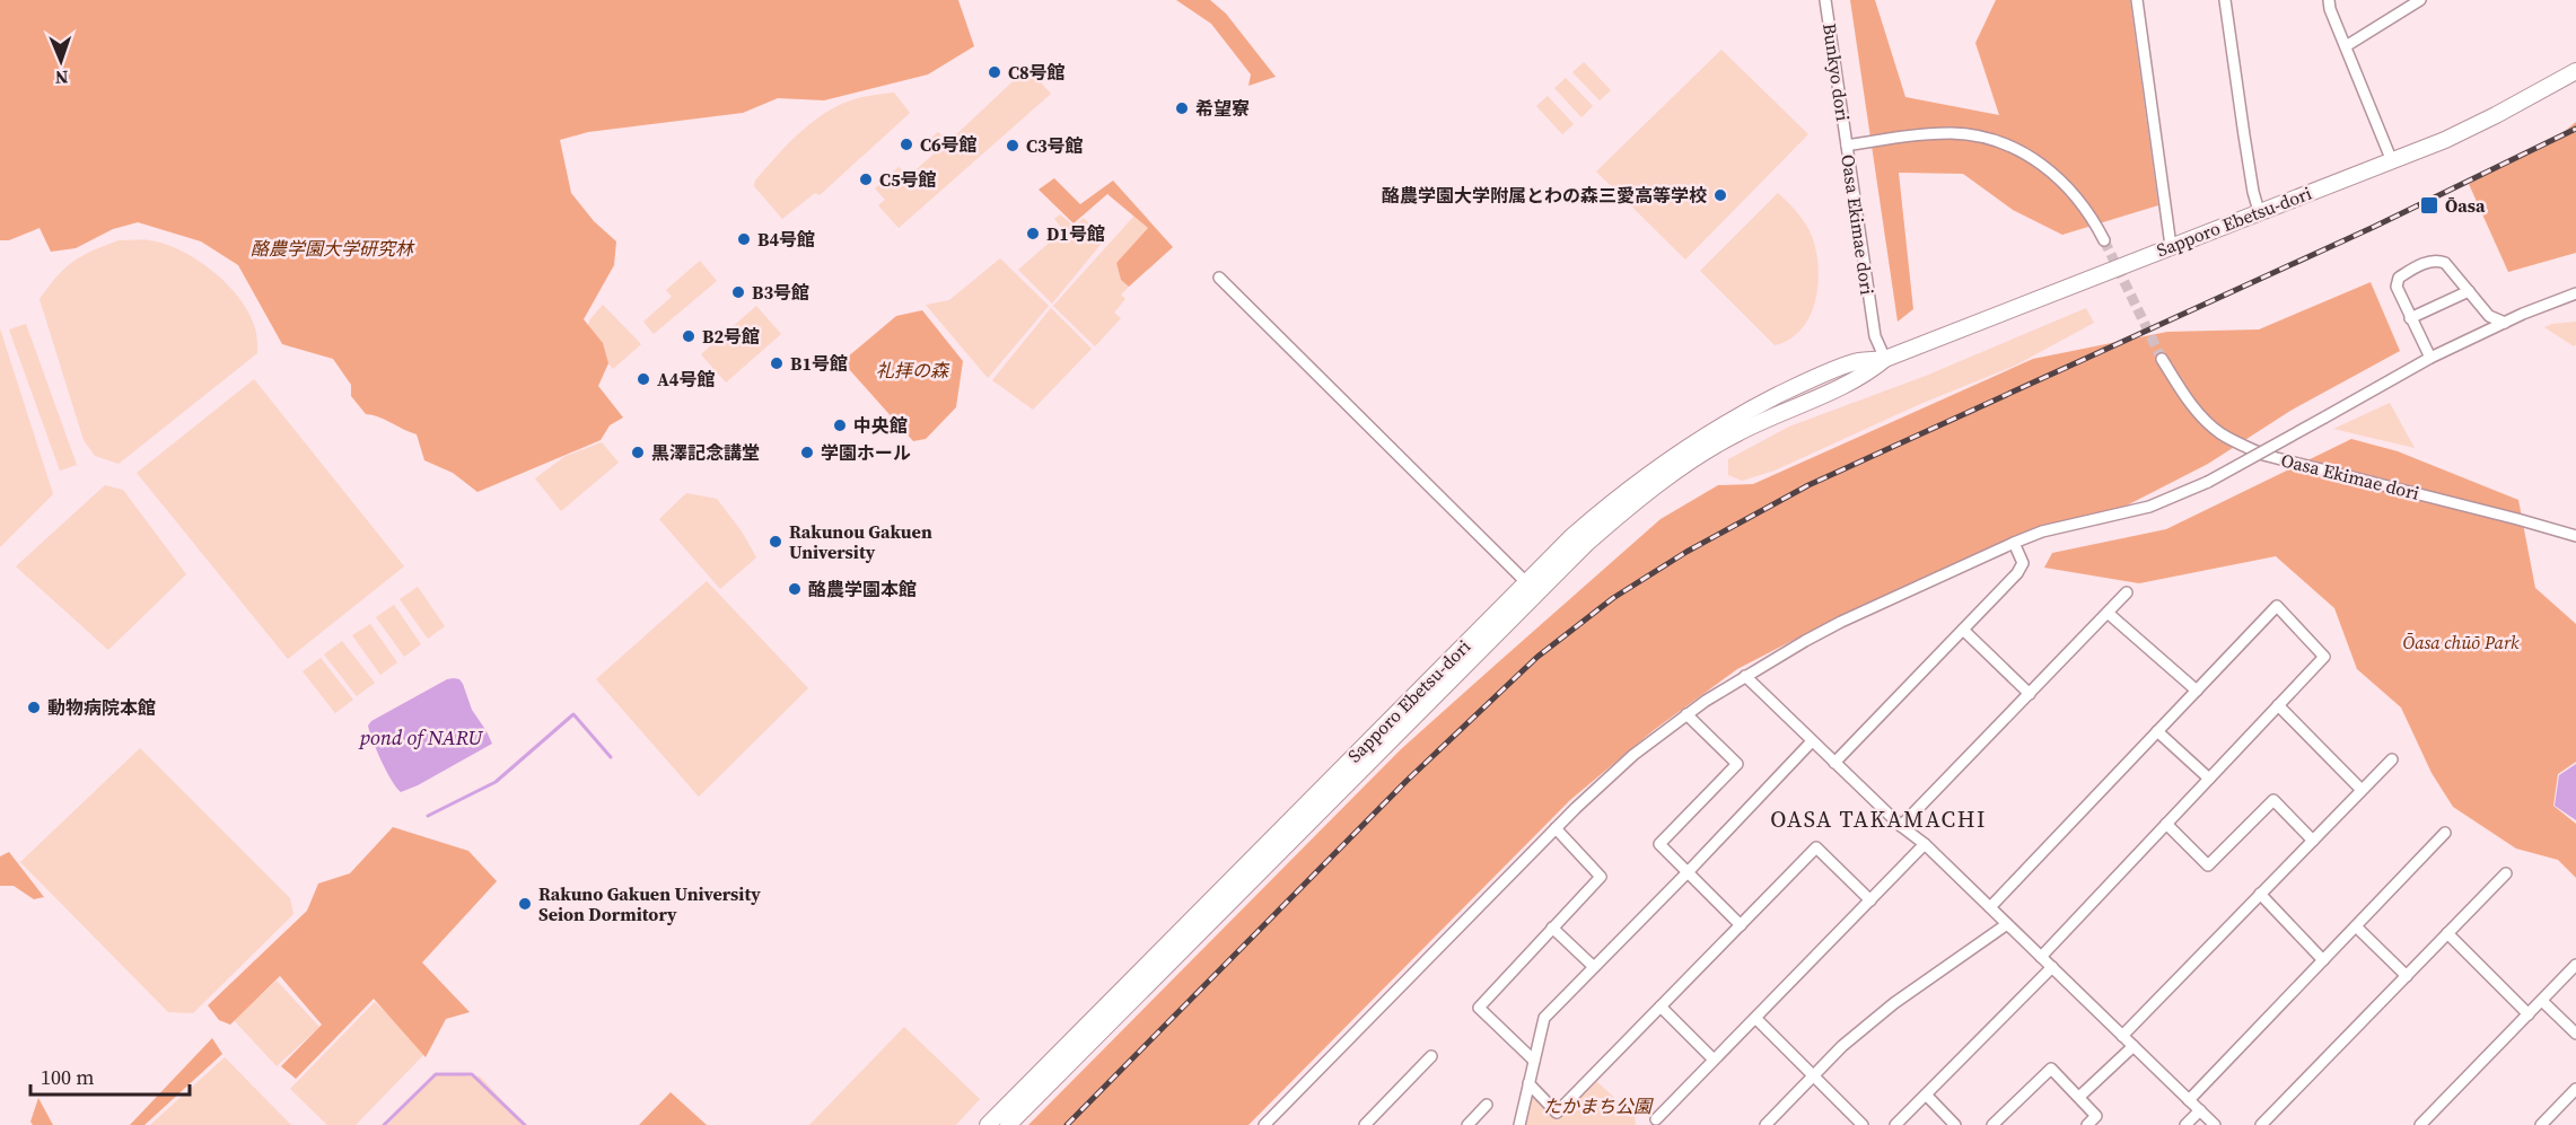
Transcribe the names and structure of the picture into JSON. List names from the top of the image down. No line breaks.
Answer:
{"streets":{"highway":["Sapporo Ebetsu-dori"],"street":["Bunkyo dori","Oasa Ekimae dori"]},"crossings":[["Bunkyo dori","Oasa Ekimae dori"],["Sapporo Ebetsu-dori","Oasa Ekimae dori"]],"districts":["OASA TAKAMACHI"],"water":["pond of NARU"],"parks":["酪農学園大学研究林","礼拝の森","Ōasa chūō Park","たかまち公園"],"places":{"other":["C8号館","希望寮","C6号館","C3号館","C5号館","酪農学園大学附属とわの森三愛高等学校","D1号館","B4号館","B3号館","B2号館","B1号館","A4号館","中央館","黒澤記念講堂","学園ホール","Rakunou Gakuen University","酪農学園本館","動物病院本館","Rakuno Gakuen University Seion Dormitory"],"transit":["Ōasa"]},"scale_bar":"100 m","north":"bottom"}
